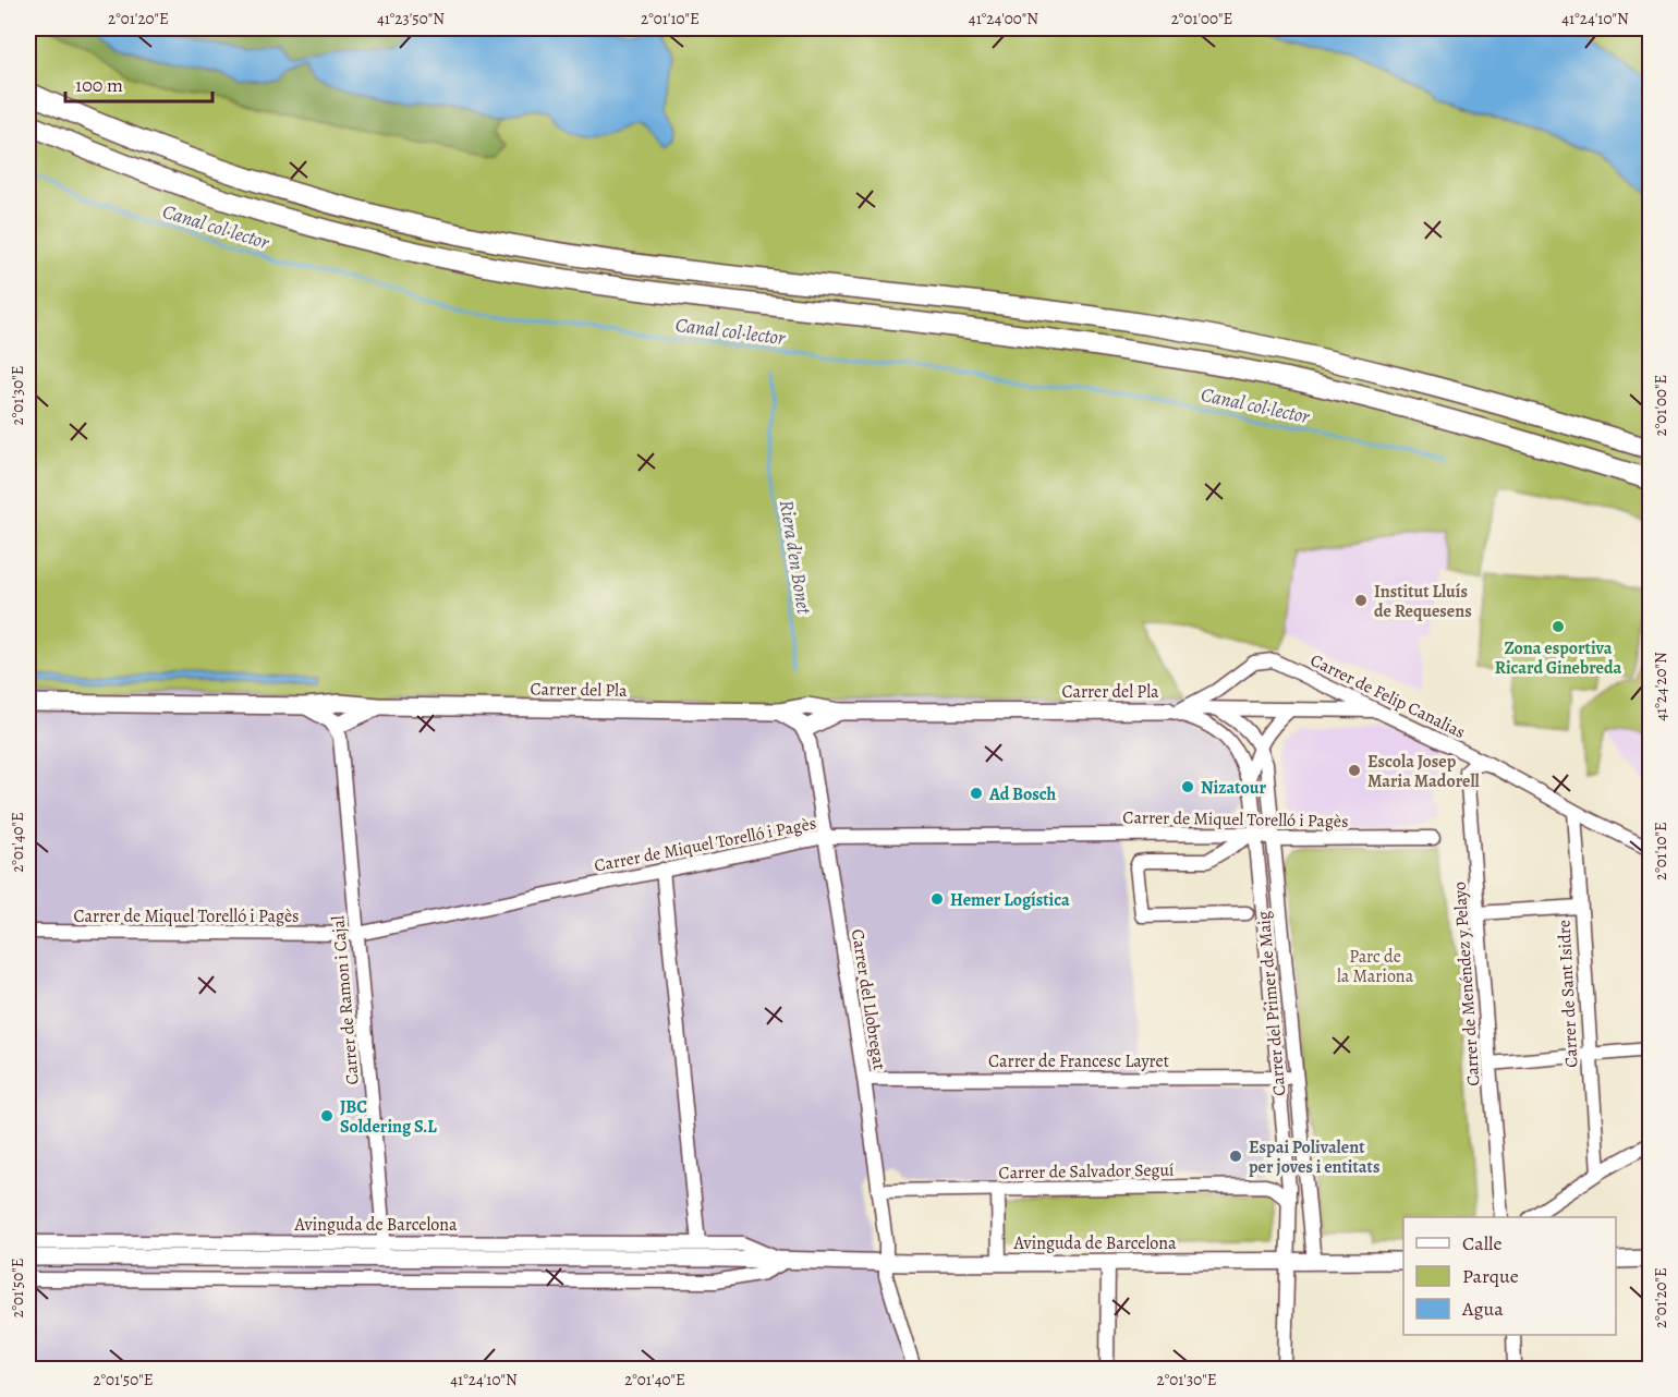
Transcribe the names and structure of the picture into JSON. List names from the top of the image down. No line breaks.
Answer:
{"streets":{"main road":["Carrer del Pla","Avinguda de Barcelona"],"street":["Carrer de Felip Canalias","Carrer de Miquel Torelló i Pagès","Carrer de Menéndez y Pelayo","Carrer de Sant Isidre","Carrer del Llobregat","Carrer de Ramon i Cajal","Carrer del Primer de Maig","Carrer de Francesc Layret","Carrer de Salvador Seguí"]},"crossings":[["Carrer del Pla","Carrer de Felip Canalias"],["Carrer del Pla","Carrer del Llobregat"],["Carrer del Pla","Carrer de Ramon i Cajal"],["Carrer del Pla","Carrer del Primer de Maig"],["Carrer de Felip Canalias","Carrer de Menéndez y Pelayo"],["Carrer de Felip Canalias","Carrer de Sant Isidre"],["Carrer de Felip Canalias","Carrer del Primer de Maig"],["Carrer de Miquel Torelló i Pagès","Carrer del Llobregat"],["Carrer de Miquel Torelló i Pagès","Carrer de Ramon i Cajal"],["Carrer de Miquel Torelló i Pagès","Carrer del Primer de Maig"],["Carrer del Llobregat","Carrer de Francesc Layret"],["Carrer del Llobregat","Carrer de Salvador Seguí"],["Carrer del Llobregat","Avinguda de Barcelona"],["Carrer de Ramon i Cajal","Avinguda de Barcelona"],["Carrer del Primer de Maig","Carrer de Francesc Layret"],["Carrer del Primer de Maig","Carrer de Salvador Seguí"],["Carrer del Primer de Maig","Avinguda de Barcelona"]],"water":["Canal col·lector","Riera d'en Bonet"],"parks":["Parc de la Mariona"],"places":["Institut Lluís de Requesens","Zona esportiva Ricard Ginebreda","Escola Josep Maria Madorell","Nizatour","Ad Bosch","Hemer Logística","JBC Soldering S.L","Espai Polivalent per joves i entitats"],"legend":["Calle","Parque","Agua"],"scale_bar":"100 m","coordinates":["2°01'20\"E","41°23'50\"N","2°01'10\"E","41°24'00\"N","2°01'00\"E","41°24'10\"N","2°01'30\"E","41°24'20\"N","2°01'40\"E","2°01'50\"E"]}
